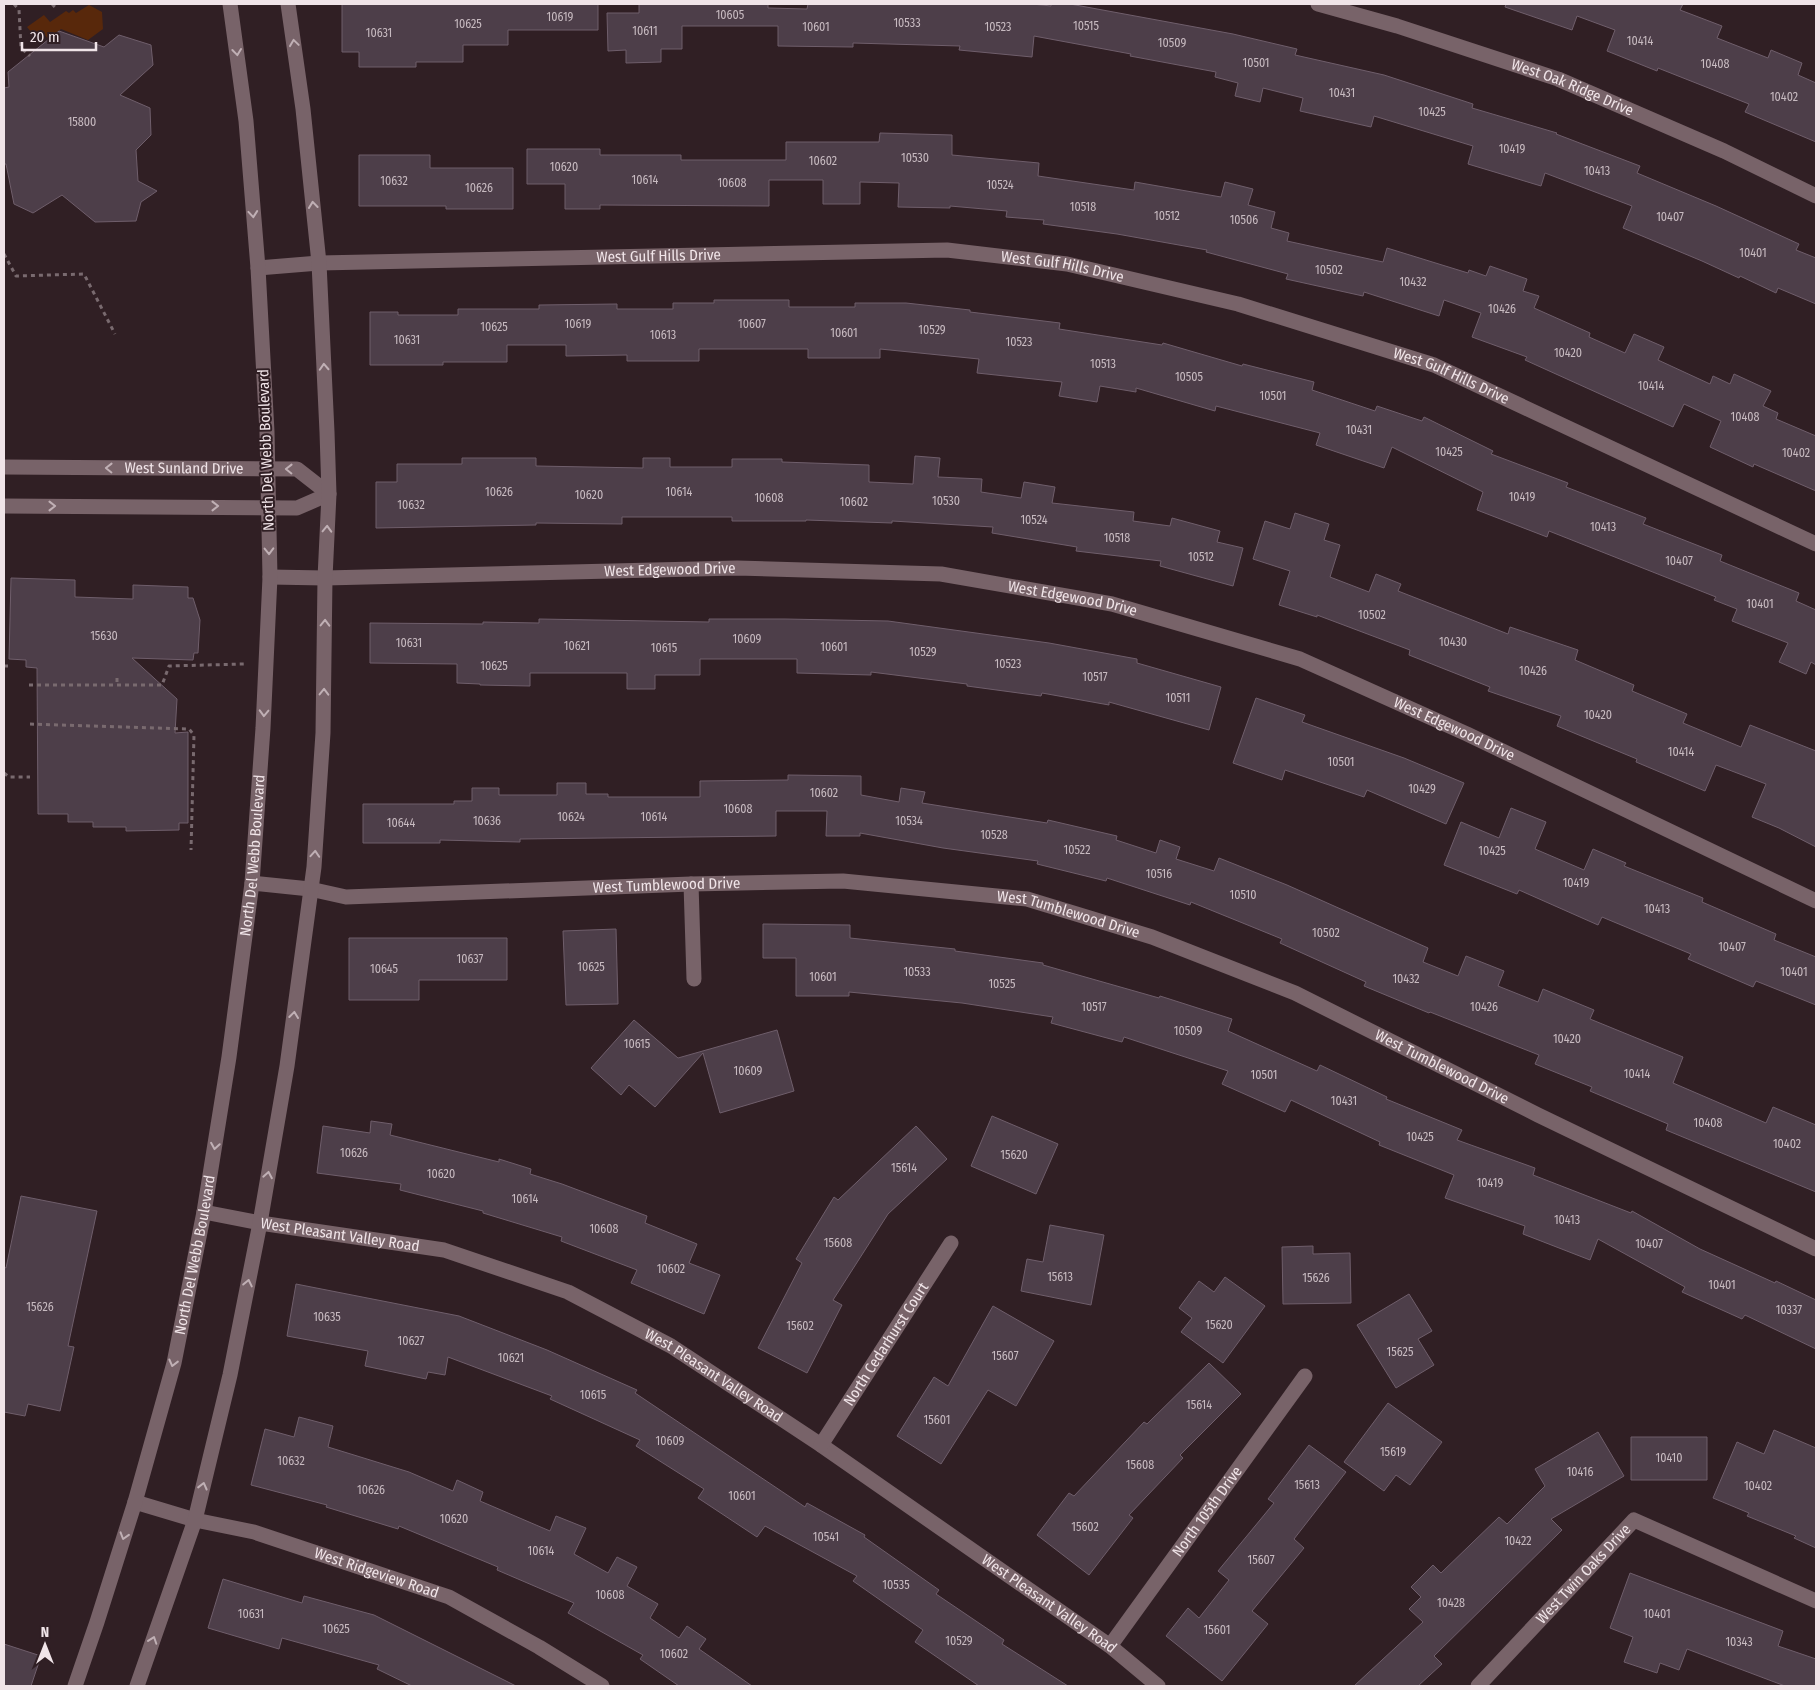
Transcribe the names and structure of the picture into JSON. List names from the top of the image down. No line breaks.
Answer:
{"streets":{"street":["West Oak Ridge Drive","West Gulf Hills Drive","North Del Webb Boulevard","West Sunland Drive","West Edgewood Drive","West Tumblewood Drive","West Pleasant Valley Road","North Cedarhurst Court","North 105th Drive","West Ridgeview Road","West Twin Oaks Drive"]},"crossings":[["West Gulf Hills Drive","North Del Webb Boulevard"],["North Del Webb Boulevard","West Sunland Drive"],["North Del Webb Boulevard","West Edgewood Drive"],["North Del Webb Boulevard","West Tumblewood Drive"],["North Del Webb Boulevard","West Pleasant Valley Road"],["North Del Webb Boulevard","West Ridgeview Road"],["West Pleasant Valley Road","North Cedarhurst Court"],["West Pleasant Valley Road","North 105th Drive"]],"house_numbers":["10605","10619","10533","10625","10515","10601","10523","10611","10631","10414","10509","10501","10408","10431","10402","10425","15800","10419","10530","10602","10620","10413","10614","10632","10608","10524","10626","10518","10512","10407","10506","10401","10502","10432","10426","10619","10607","10625","10529","10601","10613","10631","10523","10420","10513","10505","10414","10501","10408","10431","10425","10402","10626","10614","10620","10419","10608","10530","10602","10632","10524","10413","10518","10512","10407","10401","10502","15630","10609","10430","10631","10621","10601","10615","10529","10523","10625","10426","10517","10511","10420","10414","10501","10429","10602","10608","10624","10614","10636","10534","10644","10528","10522","10425","10516","10419","10510","10413","10502","10407","10637","10625","10645","10533","10401","10601","10432","10525","10517","10426","10509","10420","10615","10609","10414","10501","10431","10408","10425","10402","10626","15620","15614","10620","10419","10614","10413","10608","15608","10407","10602","15613","15626","10401","15626","10337","10635","15620","15602","10627","15625","15607","10621","10615","15614","15601","10609","15619","10410","10632","15608","10416","15613","10402","10626","10601","10620","15602","10541","10422","10614","15607","10535","10608","10428","10631","10401","10625","15601","10529","10343","10602"],"scale_bar":"20 m","north":"top"}
